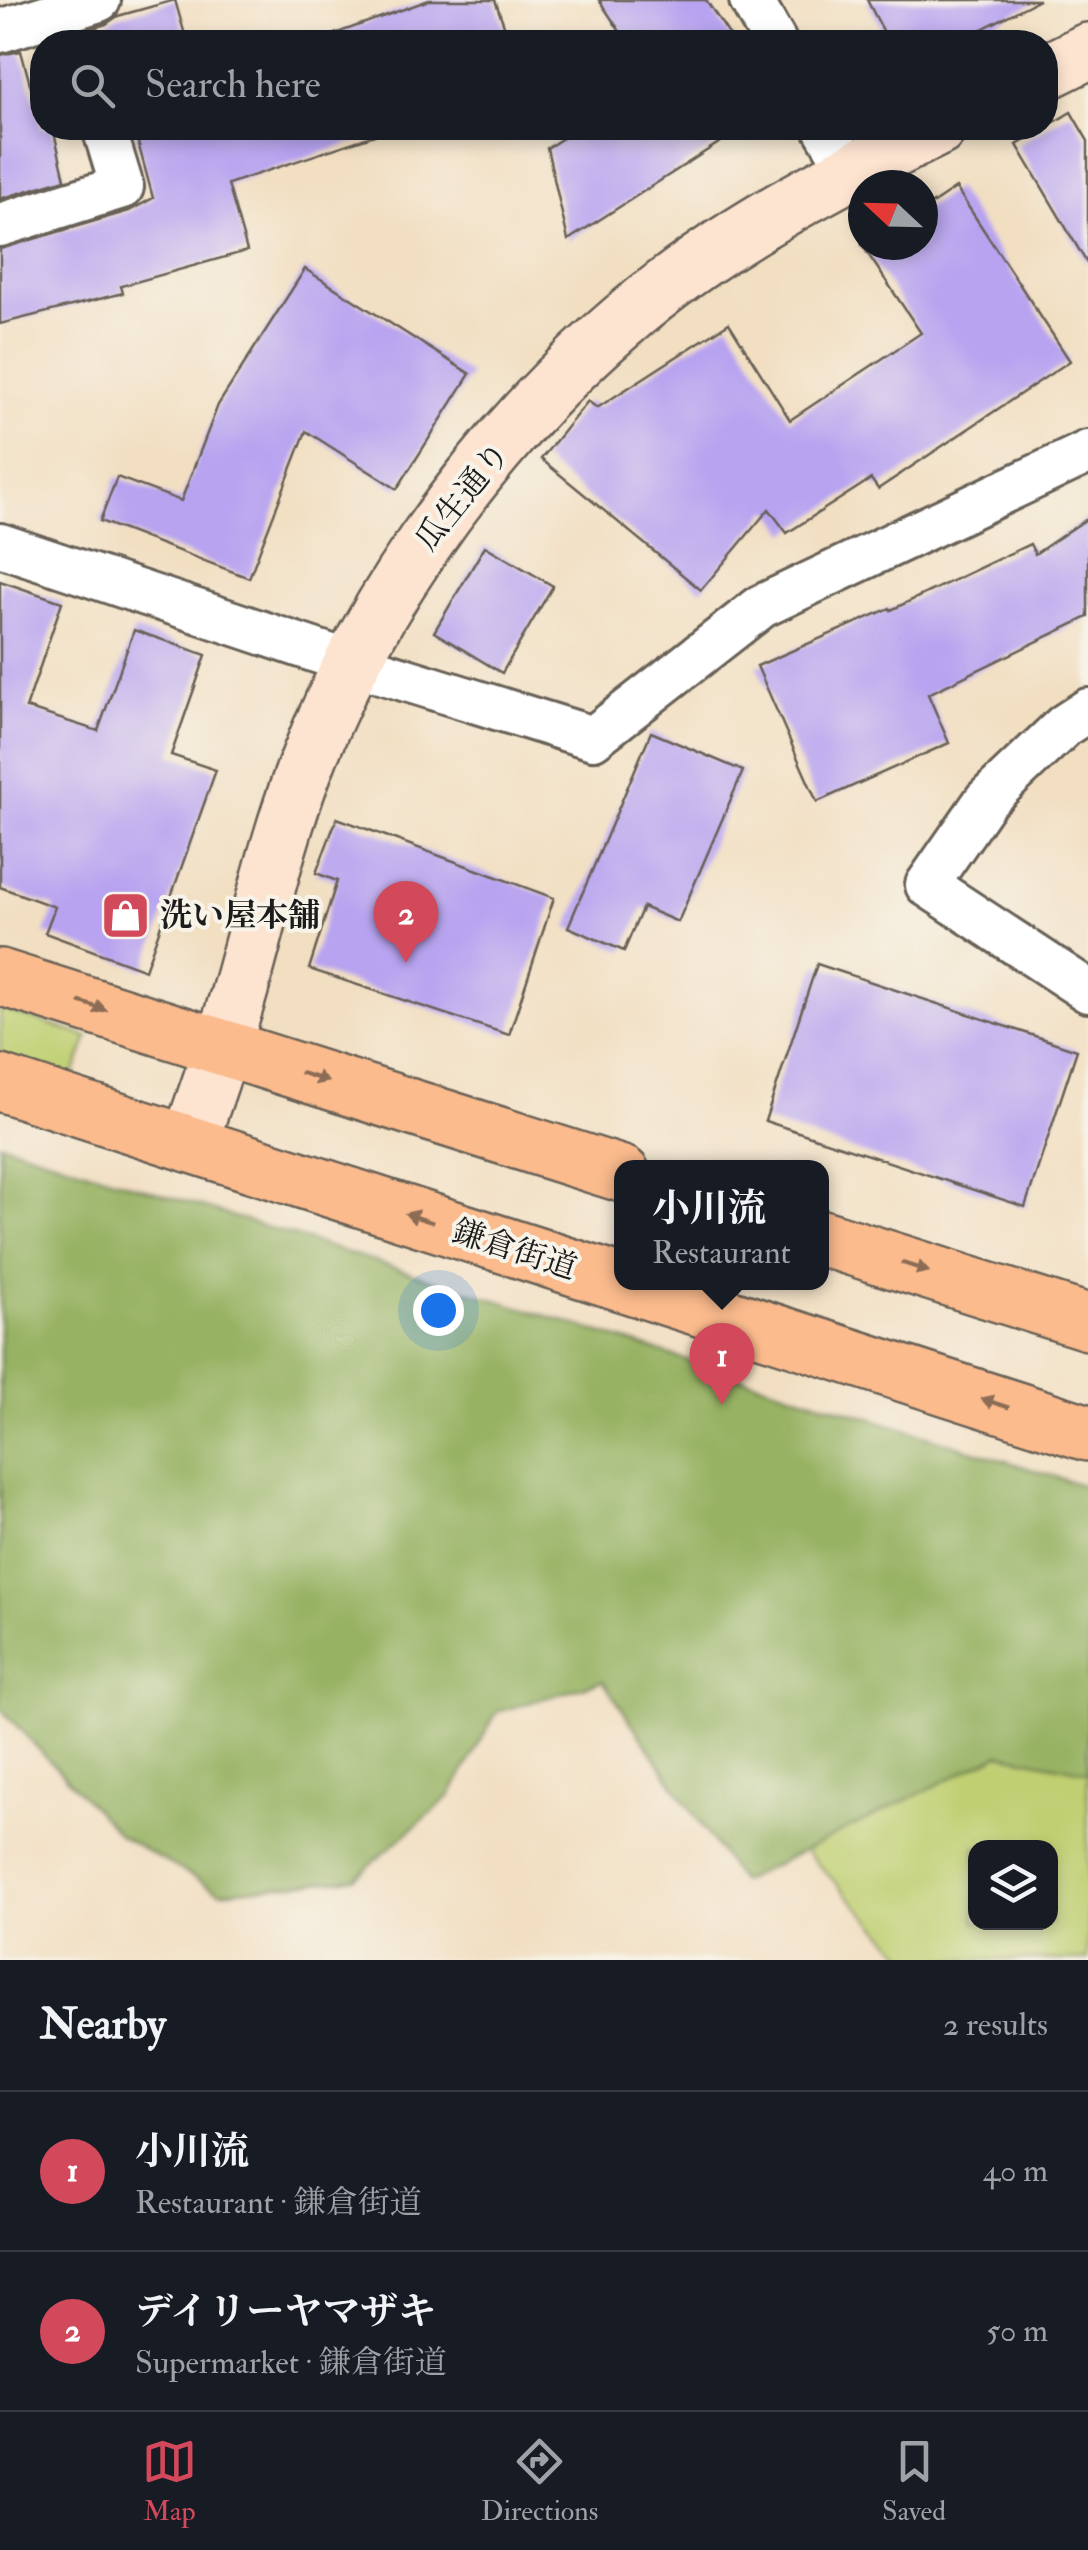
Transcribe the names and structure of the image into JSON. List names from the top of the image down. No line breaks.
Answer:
{"streets":{"main road":["鎌倉街道"],"street":["瓜生通り"]},"crossings":[["瓜生通り","鎌倉街道"]],"places":{"shop":["洗い屋本舗"]},"north":"left","page":{"search":"Search here","pins":["2","1"],"popup":["小川流","Restaurant"],"heading":["Nearby","2 results"],"list":[{"mark":"1","name":"小川流","note":"Restaurant · 鎌倉街道","value":"40 m"},{"mark":"2","name":"デイリーヤマザキ","note":"Supermarket · 鎌倉街道","value":"50 m"}],"nav":["Map","Directions","Saved"]}}
